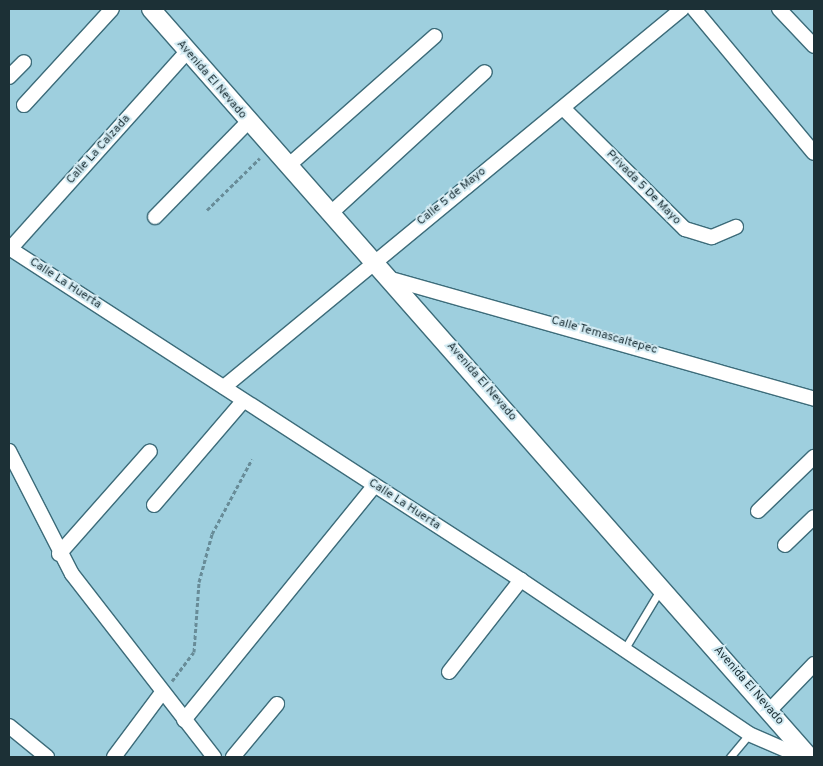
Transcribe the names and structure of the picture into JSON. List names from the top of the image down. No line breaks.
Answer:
{"streets":{"street":["Avenida El Nevado","Calle La Calzada","Privada 5 De Mayo","Calle 5 de Mayo","Calle La Huerta","Calle Temascaltepec"]},"crossings":[["Avenida El Nevado","Calle La Calzada"],["Avenida El Nevado","Calle 5 de Mayo"],["Avenida El Nevado","Calle Temascaltepec"],["Calle La Calzada","Calle La Huerta"],["Privada 5 De Mayo","Calle 5 de Mayo"],["Calle 5 de Mayo","Calle La Huerta"]]}
